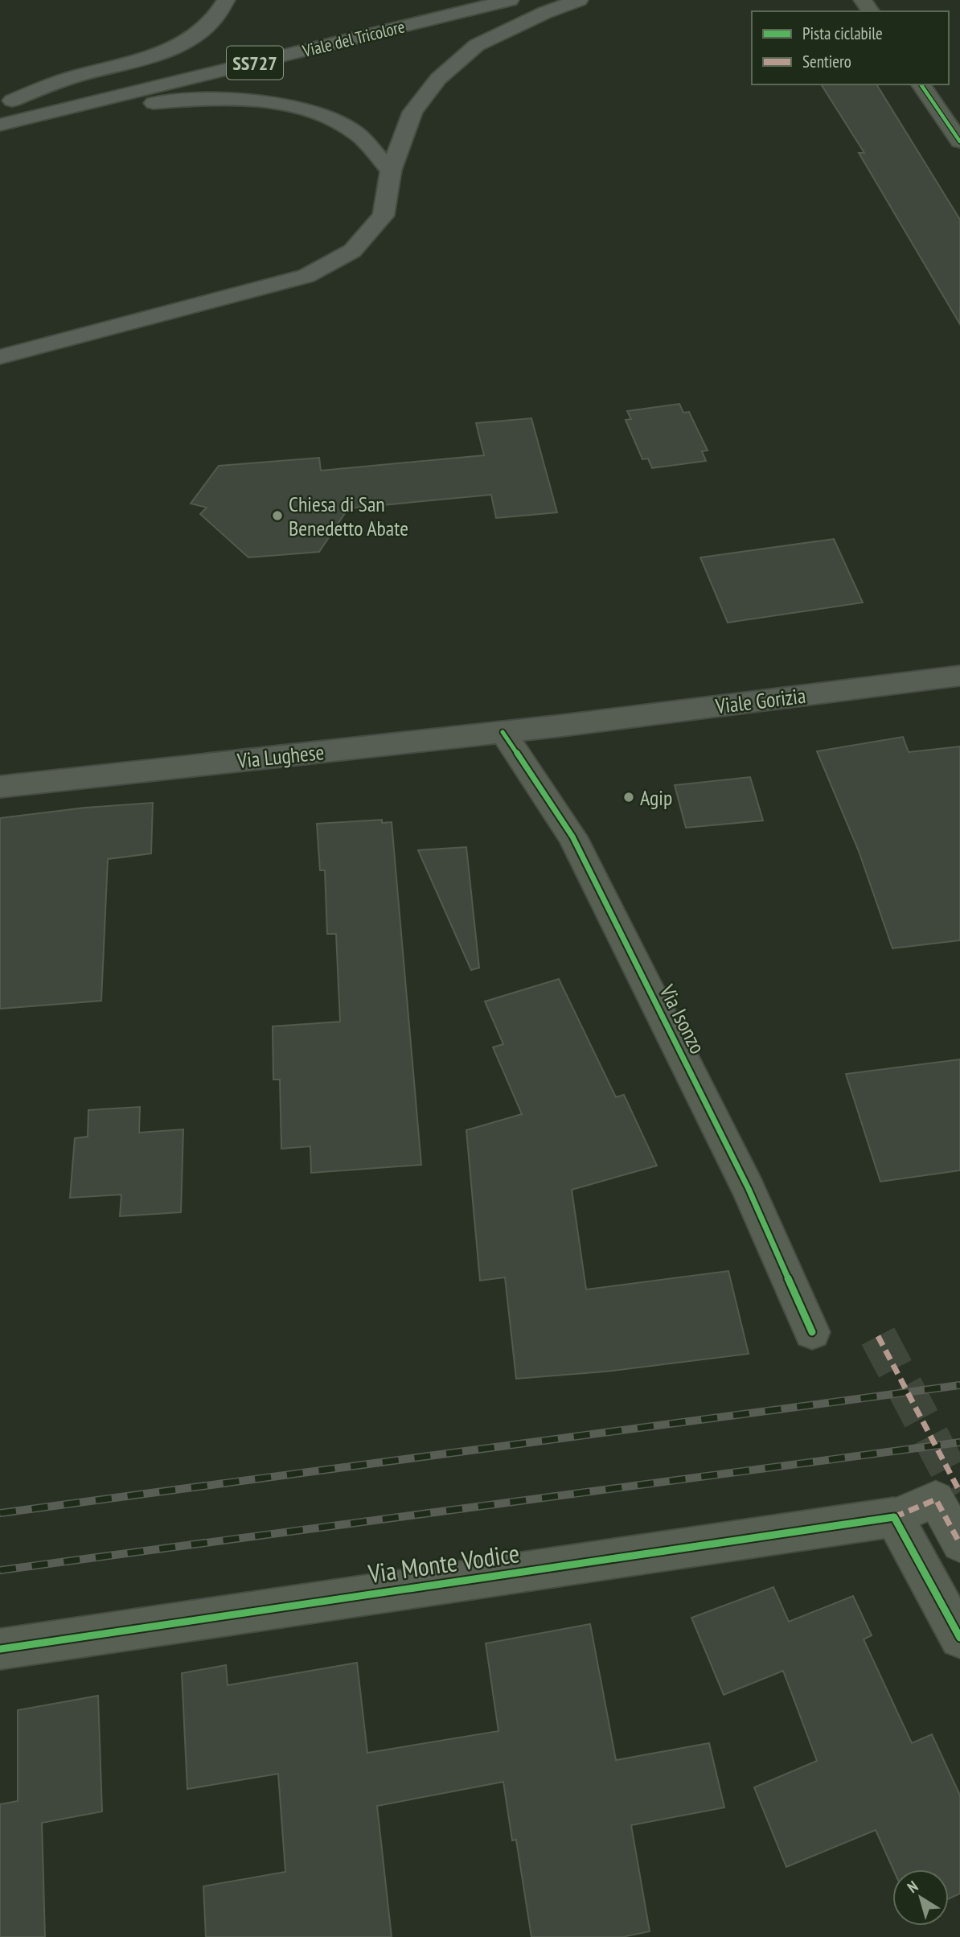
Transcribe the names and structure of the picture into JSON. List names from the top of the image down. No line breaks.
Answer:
{"streets":{"highway":["Viale del Tricolore","SS727"],"main road":["Viale Gorizia","Via Lughese"],"street":["Via Isonzo","Via Monte Vodice"]},"crossings":[["Viale Gorizia","Via Lughese"],["Via Lughese","Via Isonzo"]],"places":["Chiesa di San Benedetto Abate","Agip"],"legend":["Pista ciclabile","Sentiero"],"north":"top left"}
